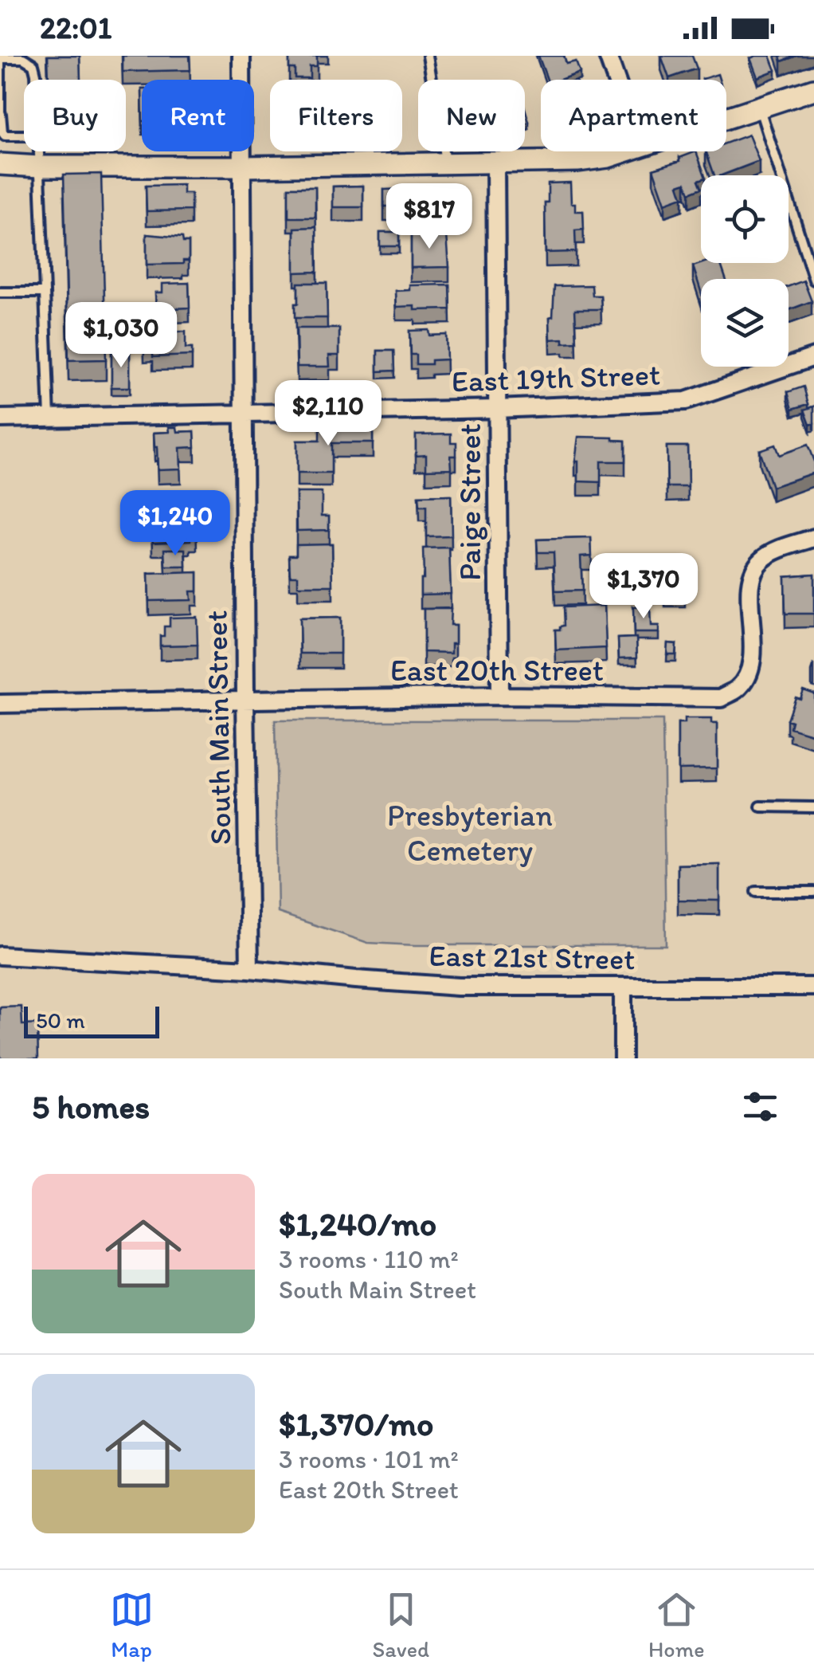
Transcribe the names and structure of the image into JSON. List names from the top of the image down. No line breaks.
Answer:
{"streets":{"street":["East 19th Street","Paige Street","East 20th Street","South Main Street","East 21st Street"]},"crossings":[["East 19th Street","Paige Street"],["East 19th Street","South Main Street"],["Paige Street","East 20th Street"],["East 20th Street","South Main Street"],["South Main Street","East 21st Street"]],"parks":["Presbyterian Cemetery"],"scale_bar":"50 m","page":{"status":"22:01","chip":["Buy","Rent","Filters","New","Apartment"],"price":["$817","$1,030","$2,110","$1,240","$1,370"],"scale":"50 m","heading":"5 homes","list":[{"name":"$1,240/mo","note":"3 rooms · 110 m² · South Main Street"},{"name":"$1,370/mo","note":"3 rooms · 101 m² · East 20th Street"}],"tabs":["Map","Saved","Home"]}}
